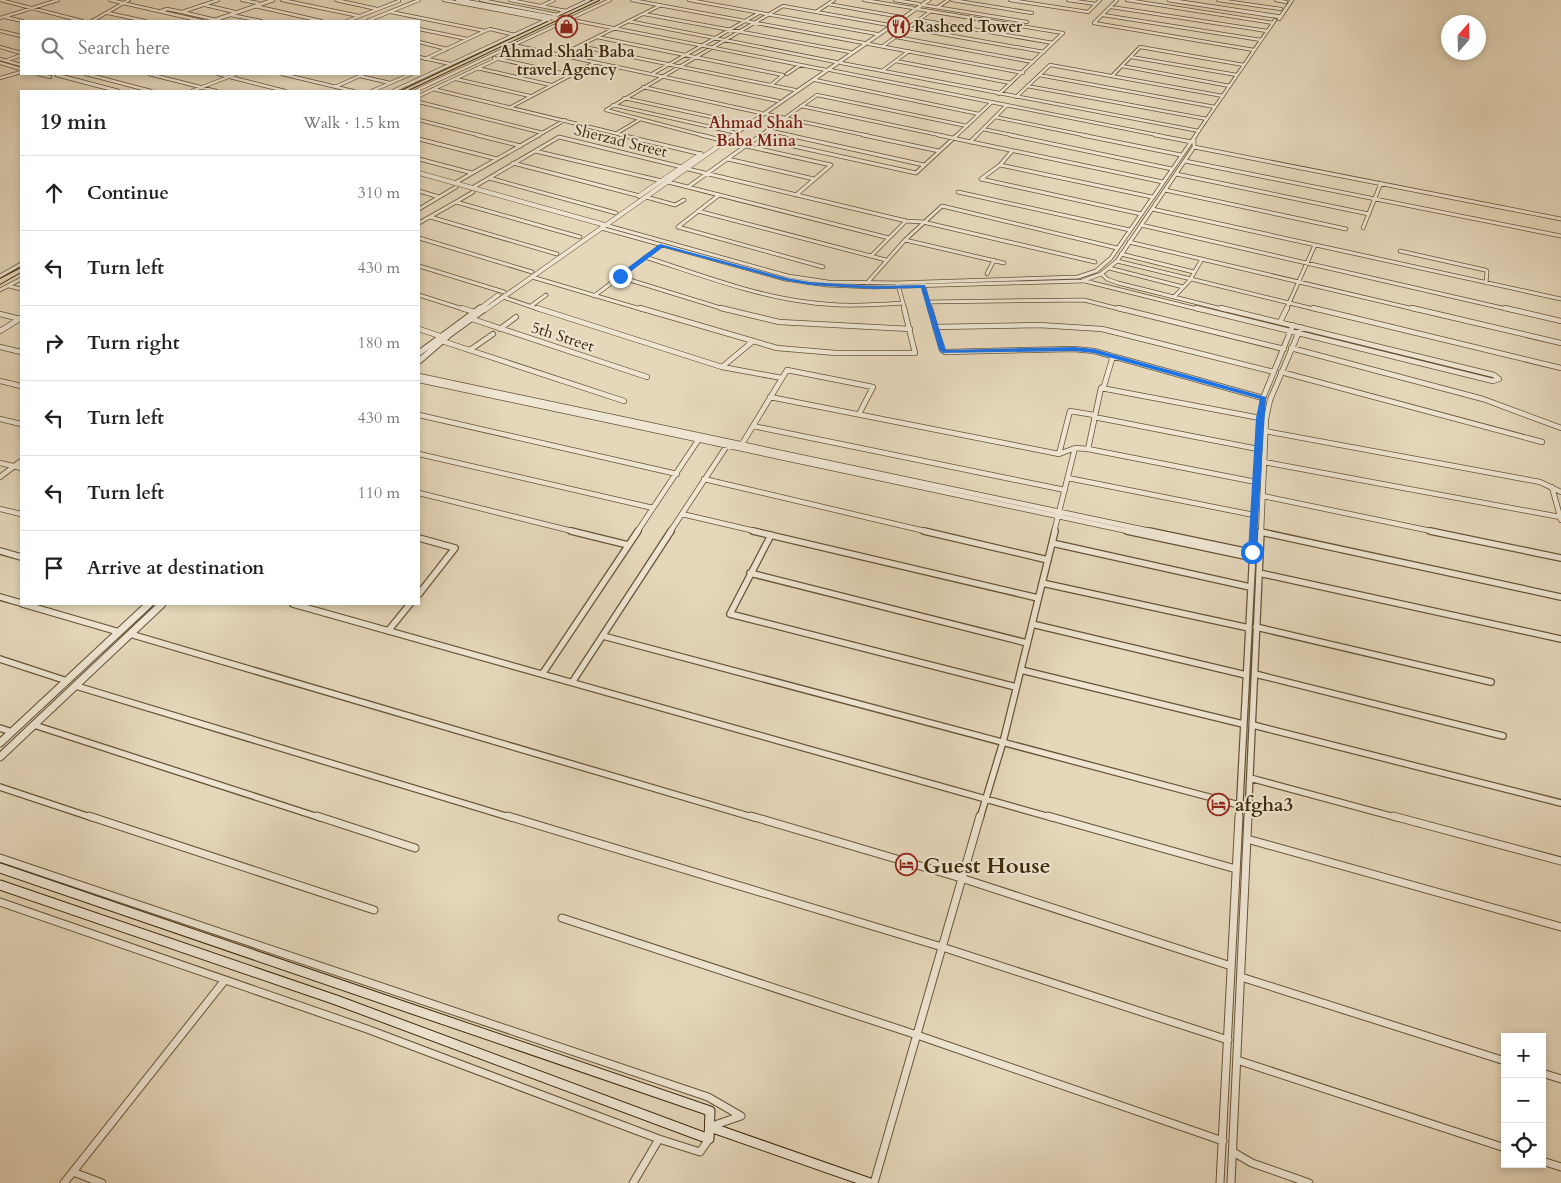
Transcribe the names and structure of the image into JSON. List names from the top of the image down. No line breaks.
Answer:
{"streets":{"street":["Sherzad Street","5th Street"]},"districts":["Ahmad Shah Baba Mina"],"places":{"restaurant":["Rasheed Tower"],"shop":["Ahmad Shah Baba travel Agency"],"hotel":["afgha3","Guest House"]},"north":"top","page":{"search":"Search here","heading":["19 min","Walk · 1.5 km"],"list":[["Continue","310 m"],["Turn left","430 m"],["Turn right","180 m"],["Turn left","430 m"],["Turn left","110 m"],"Arrive at destination"],"map_buttons":["+","−"]}}
